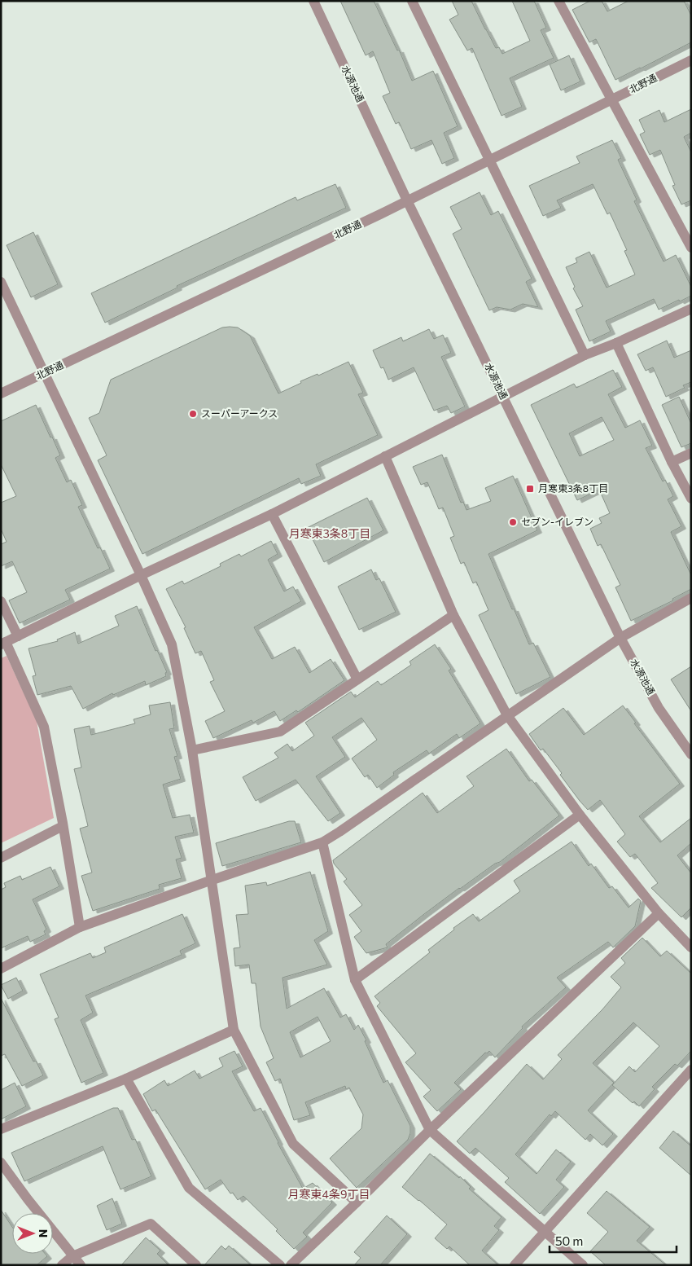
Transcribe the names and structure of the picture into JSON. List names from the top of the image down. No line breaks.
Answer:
{"streets":{"street":["水源池通","北野通"]},"crossings":[["水源池通","北野通"]],"districts":["月寒東3条8丁目","月寒東4条9丁目"],"places":{"other":["スーパーアークス","セブン-イレブン"],"transit":["月寒東3条8丁目"]},"scale_bar":"50 m","north":"right"}
